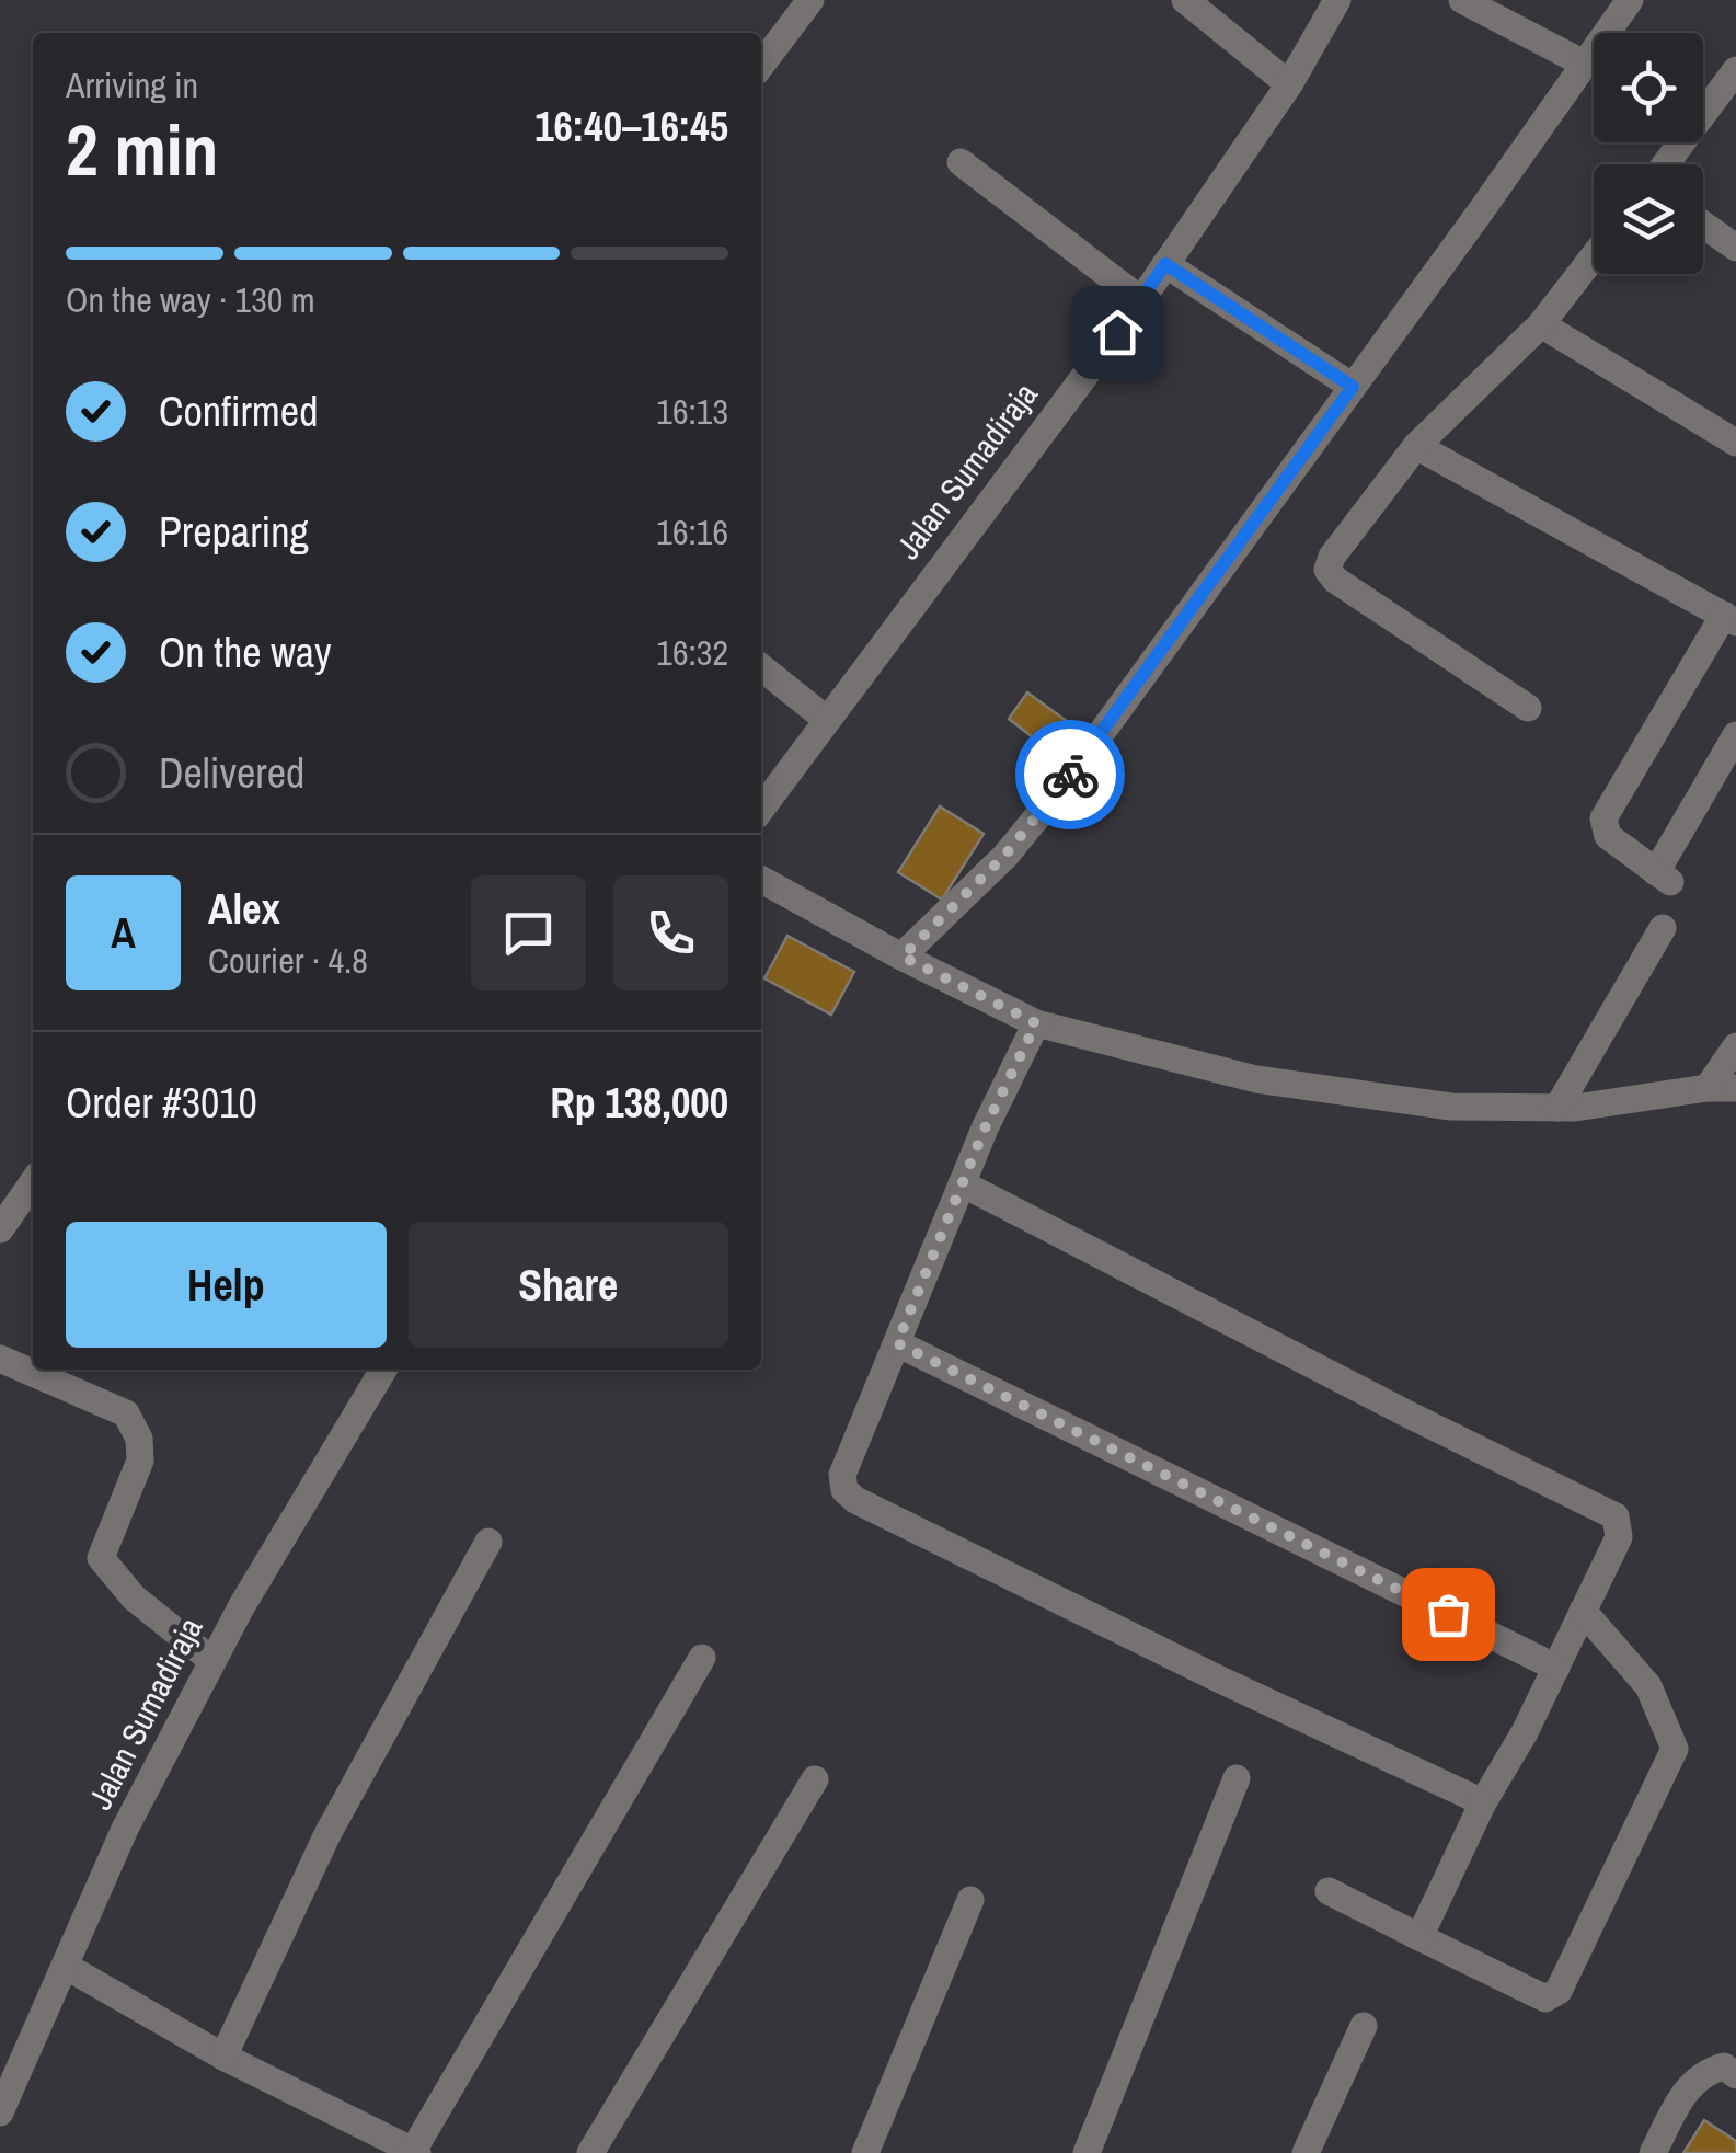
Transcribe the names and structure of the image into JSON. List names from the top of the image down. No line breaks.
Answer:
{"streets":{"street":["Jalan Sumadiraja"]},"page":{"heading":["2 min","Arriving in","16:40–16:45"],"panel":["Alex","Courier · 4.8","Order #3010","Rp 138,000"],"bar":"On the way · 130 m","list":[["Confirmed","16:13"],["Preparing","16:16"],["On the way","16:32"],"Delivered"],"round":"A","buttons":["Help","Share"]}}
